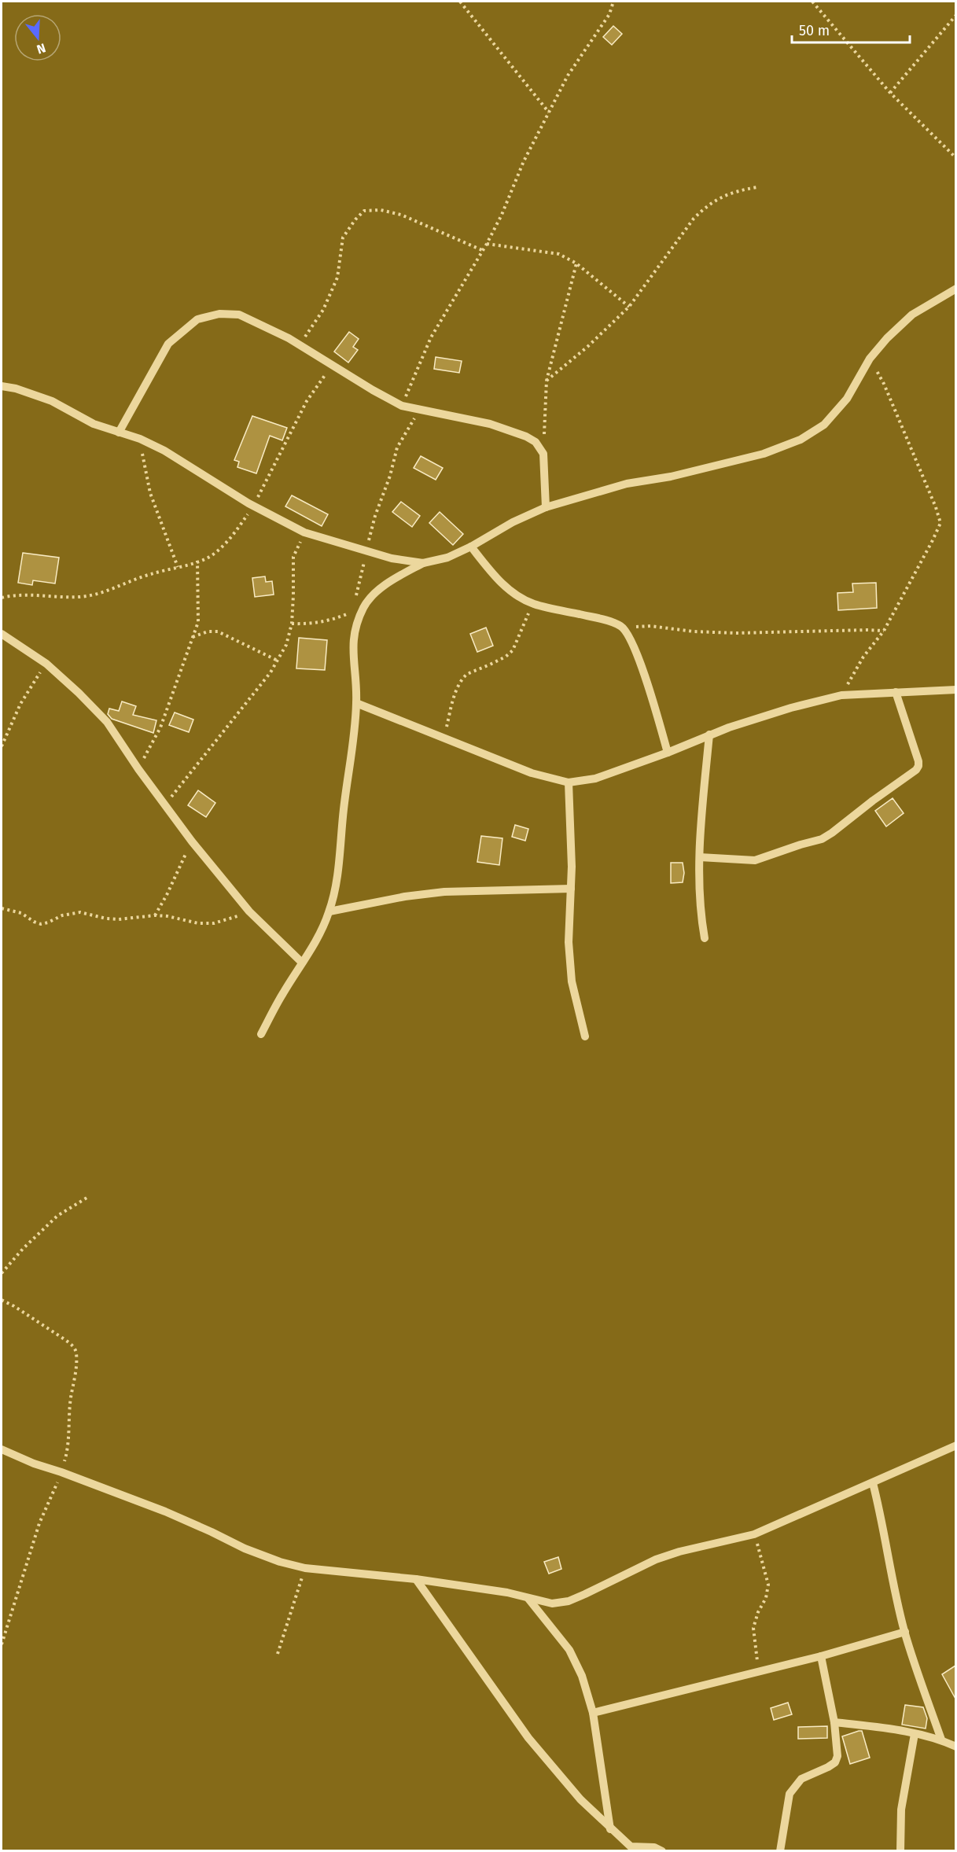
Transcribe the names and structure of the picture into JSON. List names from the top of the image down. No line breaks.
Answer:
{"scale_bar":"50 m","north":"bottom"}
